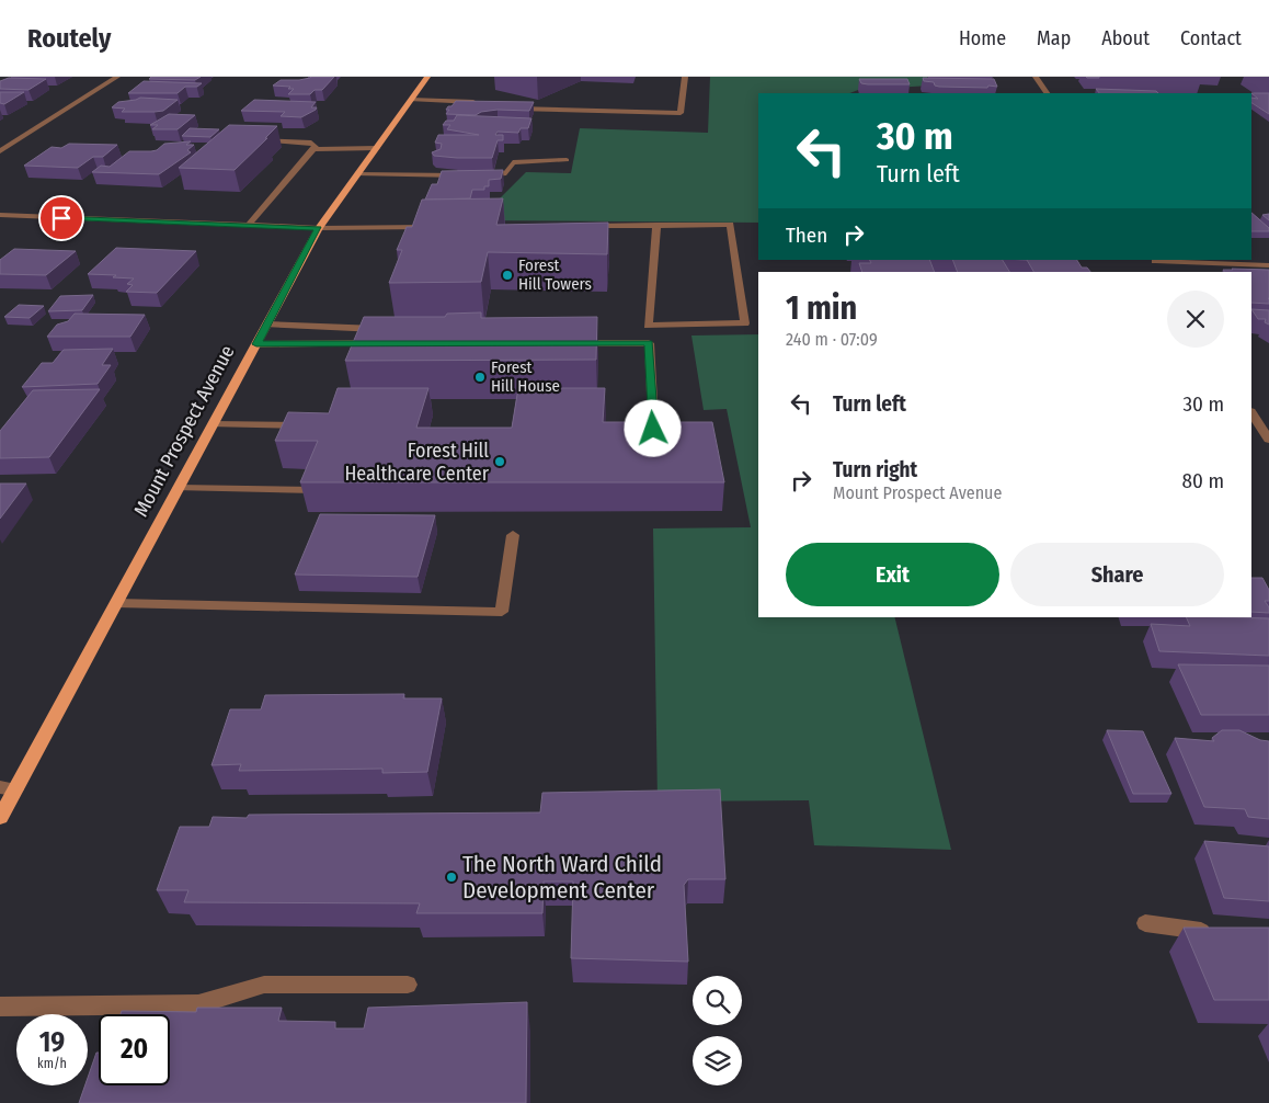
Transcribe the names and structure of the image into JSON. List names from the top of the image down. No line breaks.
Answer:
{"streets":{"main road":["Mount Prospect Avenue"]},"places":["Forest Hill Towers","Forest Hill House","Forest Hill Healthcare Center","The North Ward Child Development Center"],"page":{"header":"Routely","nav":["Home","Map","About","Contact"],"turn":["30 m","Turn left"],"then":"Then","heading":["1 min","240 m · 07:09"],"list":[{"name":"Turn left","value":"30 m"},{"name":"Turn right","note":"Mount Prospect Avenue","value":"80 m"}],"buttons":["Exit","Share"],"speed":"19 km/h","limit":"20"}}
